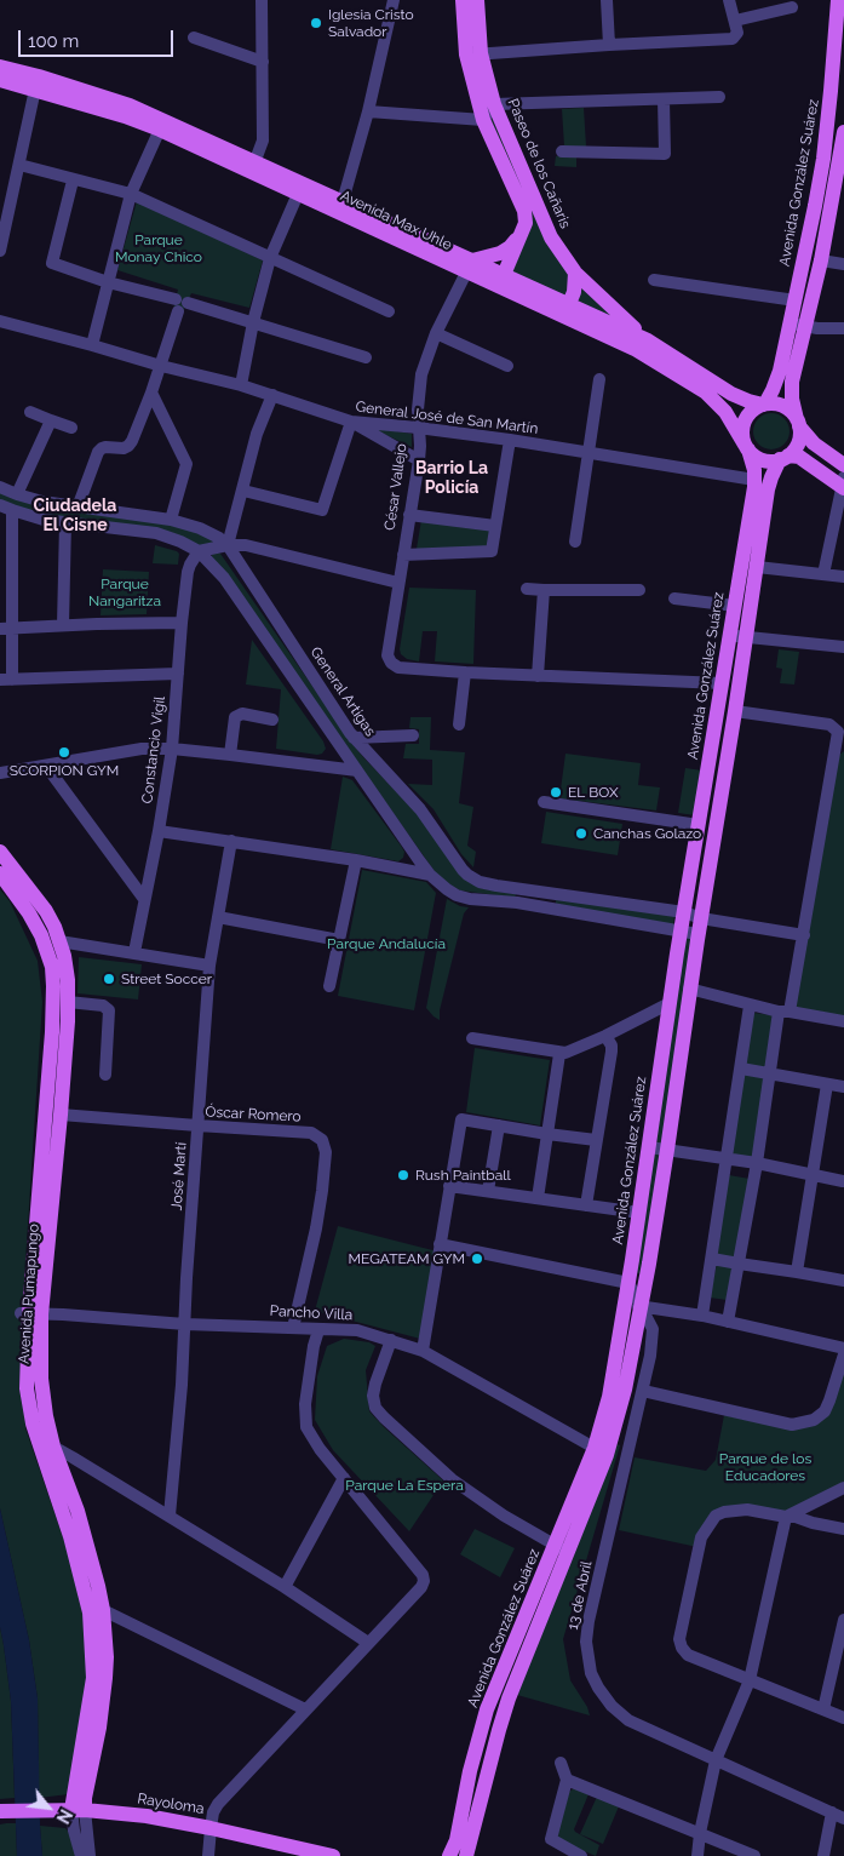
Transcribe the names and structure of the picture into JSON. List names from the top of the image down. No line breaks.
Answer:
{"streets":{"main road":["Paseo de los Cañaris","Avenida González Suárez","Avenida Max Uhle","Avenida Pumapungo","Rayoloma"],"street":["General José de San Martín","César Vallejo","General Artigas","Constancio Vigil","Óscar Romero","José Martí","Pancho Villa","13 de Abril"]},"crossings":[["Paseo de los Cañaris","Avenida Max Uhle"],["Avenida González Suárez","Avenida Max Uhle"],["Avenida González Suárez","General José de San Martín"],["Avenida González Suárez","General Artigas"],["Avenida González Suárez","Pancho Villa"],["Avenida González Suárez","13 de Abril"],["Avenida Max Uhle","César Vallejo"],["General José de San Martín","César Vallejo"],["Óscar Romero","José Martí"],["Óscar Romero","Avenida Pumapungo"],["Óscar Romero","Pancho Villa"],["José Martí","Pancho Villa"],["Avenida Pumapungo","Pancho Villa"],["Avenida Pumapungo","Rayoloma"]],"districts":["Barrio La Policía","Ciudadela El Cisne"],"parks":["Parque Monay Chico","Parque Nangaritza","Parque Andalucía","Parque de los Educadores","Parque La Espera"],"places":["Iglesia Cristo Salvador","SCORPION GYM","EL BOX","Canchas Golazo","Street Soccer","Rush Paintball","MEGATEAM GYM"],"scale_bar":"100 m","north":"bottom right"}
